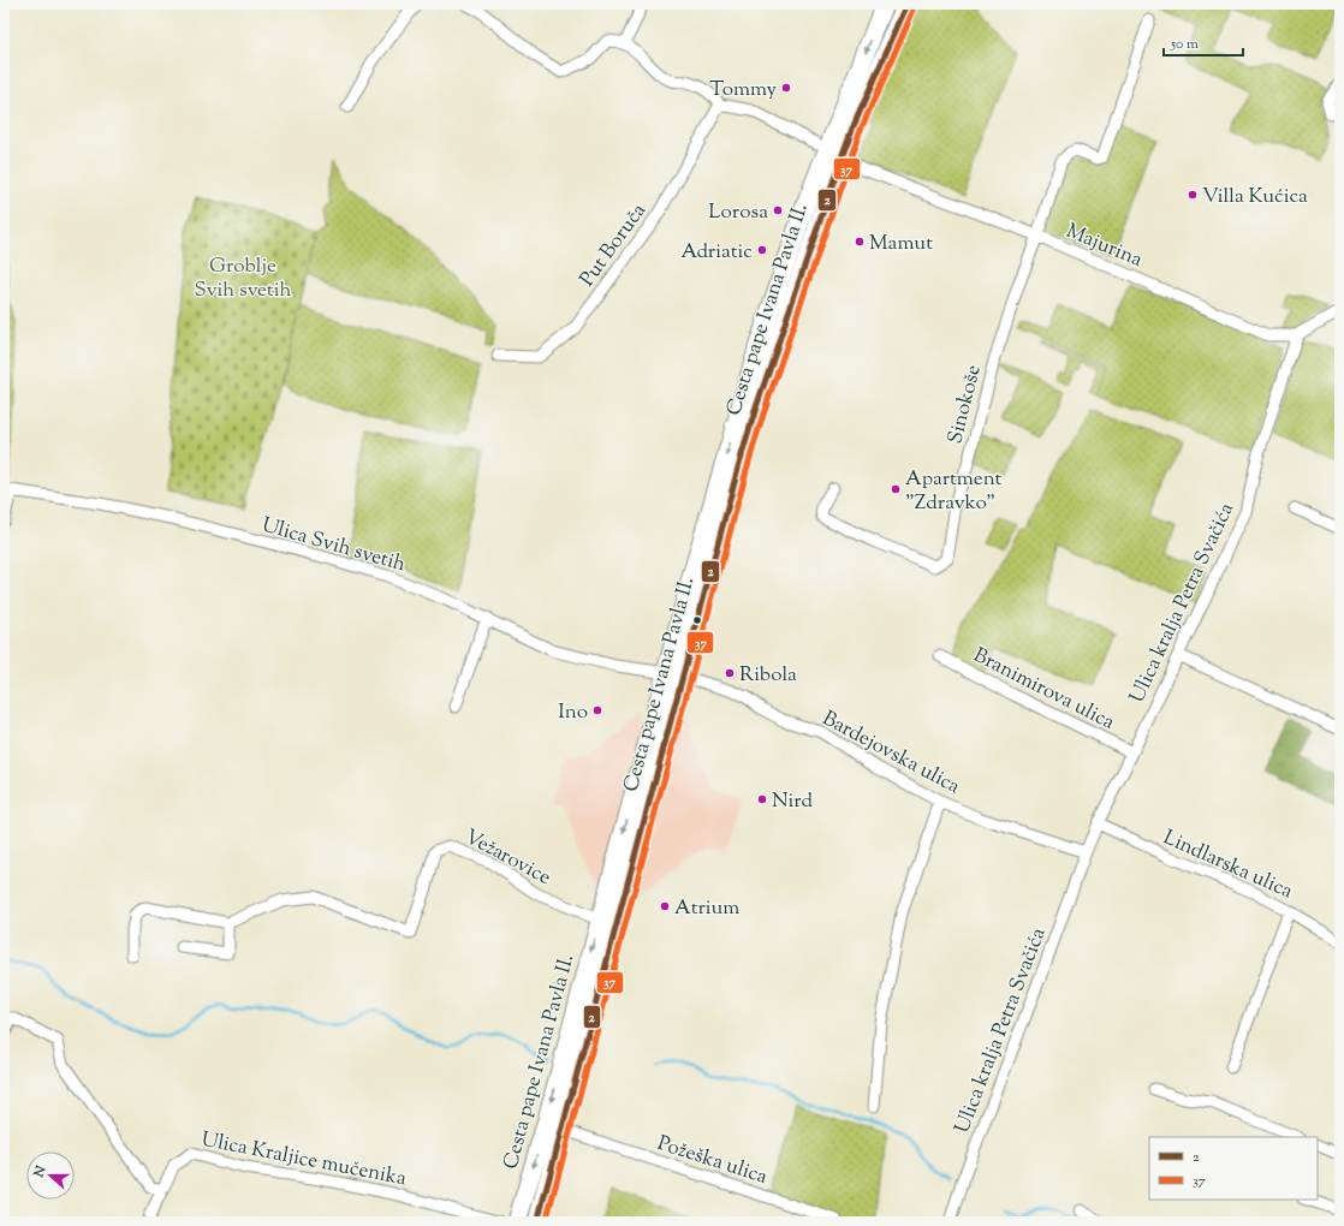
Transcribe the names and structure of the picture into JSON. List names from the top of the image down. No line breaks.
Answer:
{"streets":{"main road":["Cesta pape Ivana Pavla II."],"street":["Put Boruča","Majurina","Sinokoše","Ulica Svih svetih","Ulica kralja Petra Svačića","Branimirova ulica","Bardejovska ulica","Vežarovice","Lindlarska ulica","Ulica Kraljice mučenika","Požeška ulica"]},"crossings":[["Majurina","Sinokoše"],["Majurina","Ulica kralja Petra Svačića"],["Cesta pape Ivana Pavla II.","Ulica Svih svetih"],["Cesta pape Ivana Pavla II.","Bardejovska ulica"],["Cesta pape Ivana Pavla II.","Vežarovice"],["Ulica Svih svetih","Bardejovska ulica"],["Ulica kralja Petra Svačića","Branimirova ulica"],["Ulica kralja Petra Svačića","Bardejovska ulica"],["Ulica kralja Petra Svačića","Lindlarska ulica"]],"parks":["Groblje Svih svetih"],"places":["Tommy","Villa Kućica","Lorosa","Mamut","Adriatic","Apartment \"Zdravko\"","Ribola","Ino","Nird","Atrium"],"lines":["transit line 2","transit line 37"],"legend":["2","37"],"scale_bar":"50 m","north":"left"}
